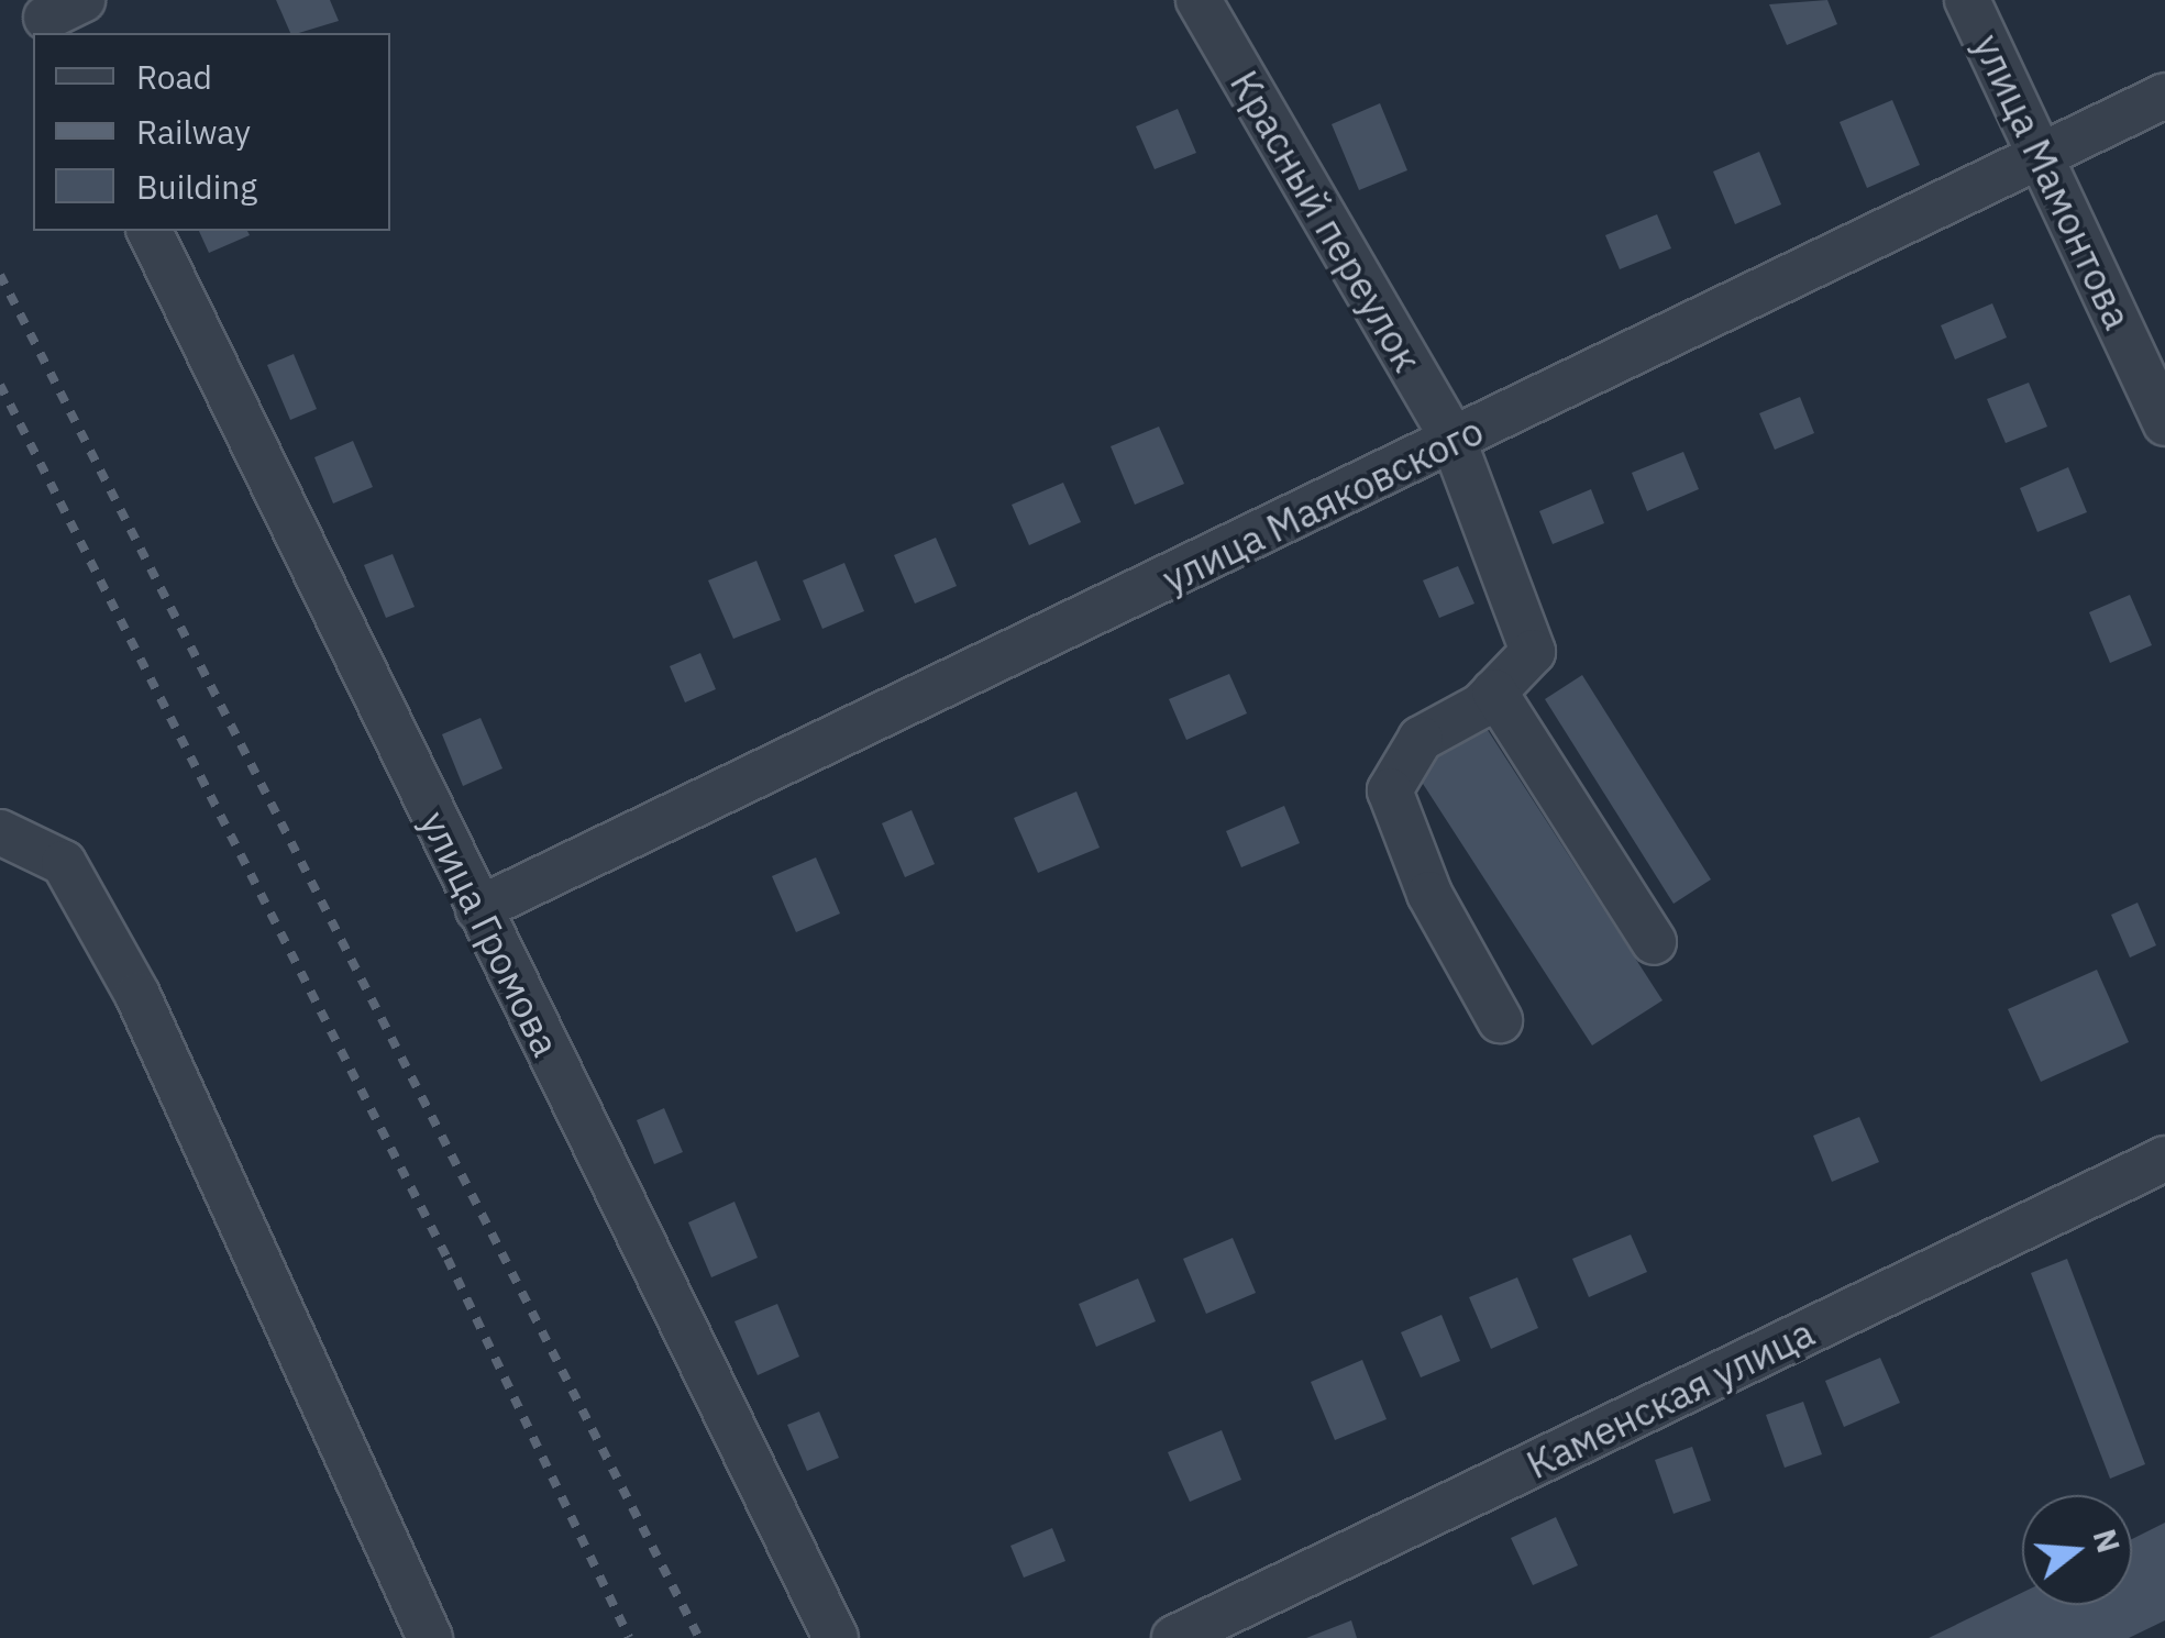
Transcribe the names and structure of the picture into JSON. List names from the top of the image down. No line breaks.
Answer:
{"streets":{"street":["улица Мамонтова","Красный переулок","улица Маяковского","улица Громова","Каменская улица"]},"crossings":[["улица Мамонтова","улица Маяковского"],["Красный переулок","улица Маяковского"],["улица Маяковского","улица Громова"]],"legend":["Road","Railway","Building"],"north":"right"}
